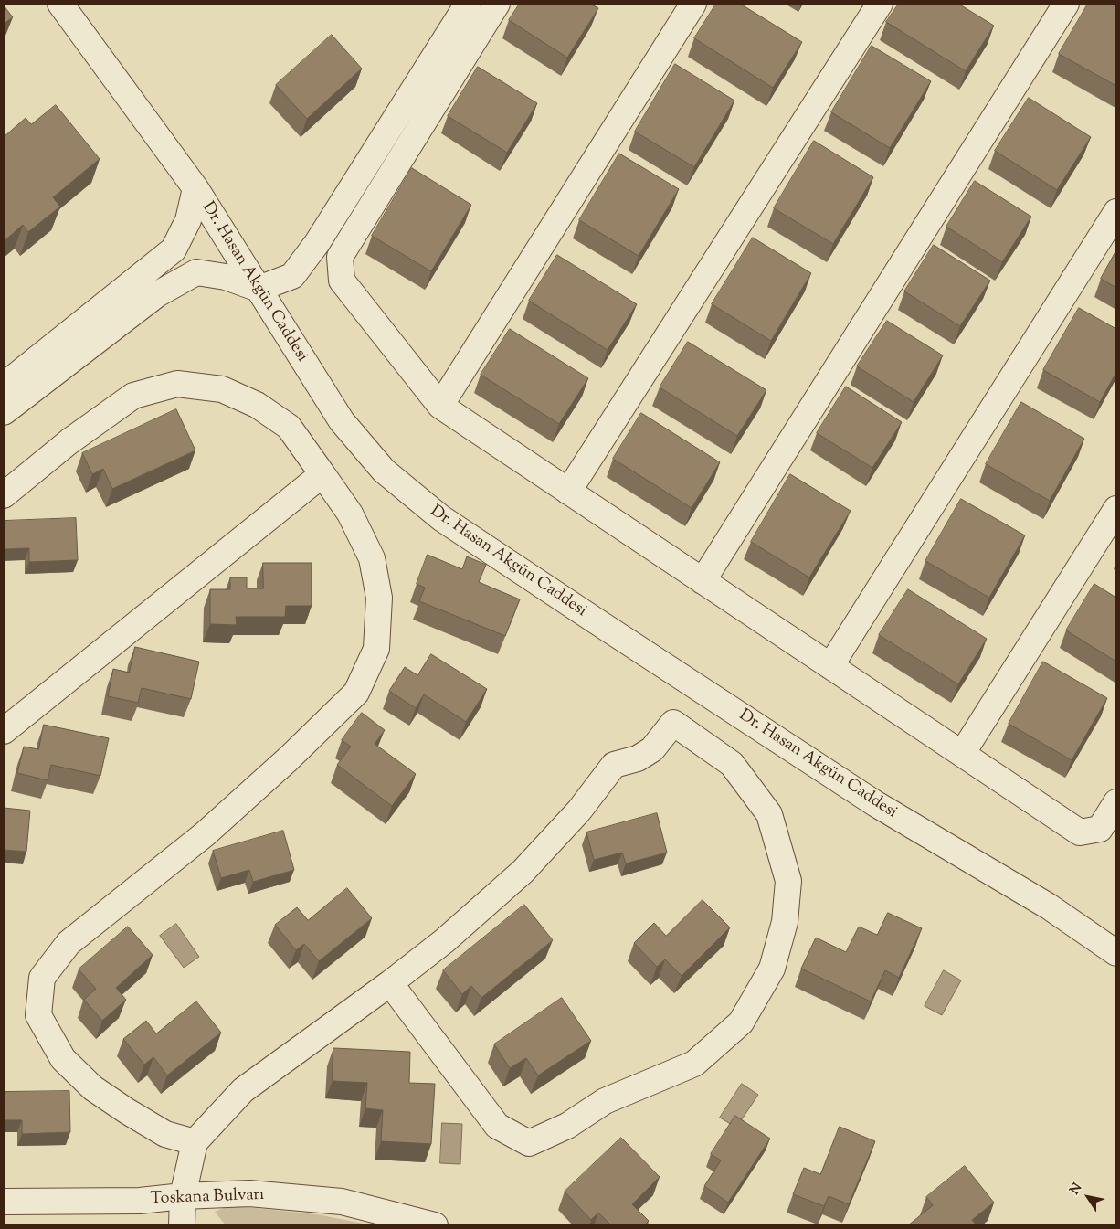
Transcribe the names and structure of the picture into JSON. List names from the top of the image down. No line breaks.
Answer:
{"streets":{"street":["Dr. Hasan Akgün Caddesi","Toskana Bulvarı"]},"north":"top left"}
